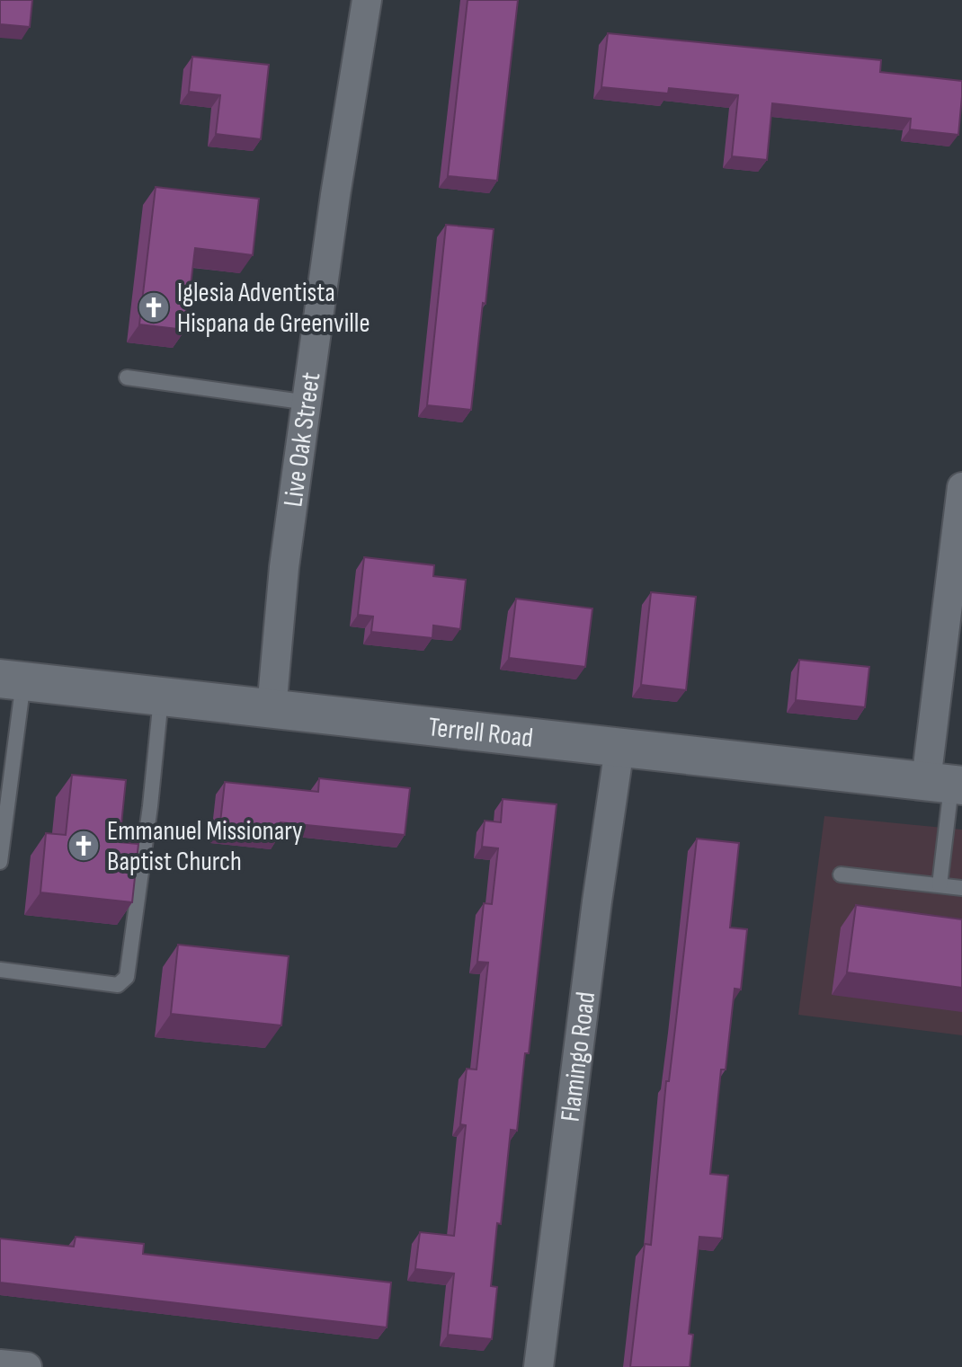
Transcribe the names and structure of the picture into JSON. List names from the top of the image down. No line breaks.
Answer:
{"streets":{"street":["Live Oak Street","Terrell Road","Flamingo Road"]},"crossings":[["Live Oak Street","Terrell Road"],["Terrell Road","Flamingo Road"]],"places":{"church":["Iglesia Adventista Hispana de Greenville","Emmanuel Missionary Baptist Church"]}}
